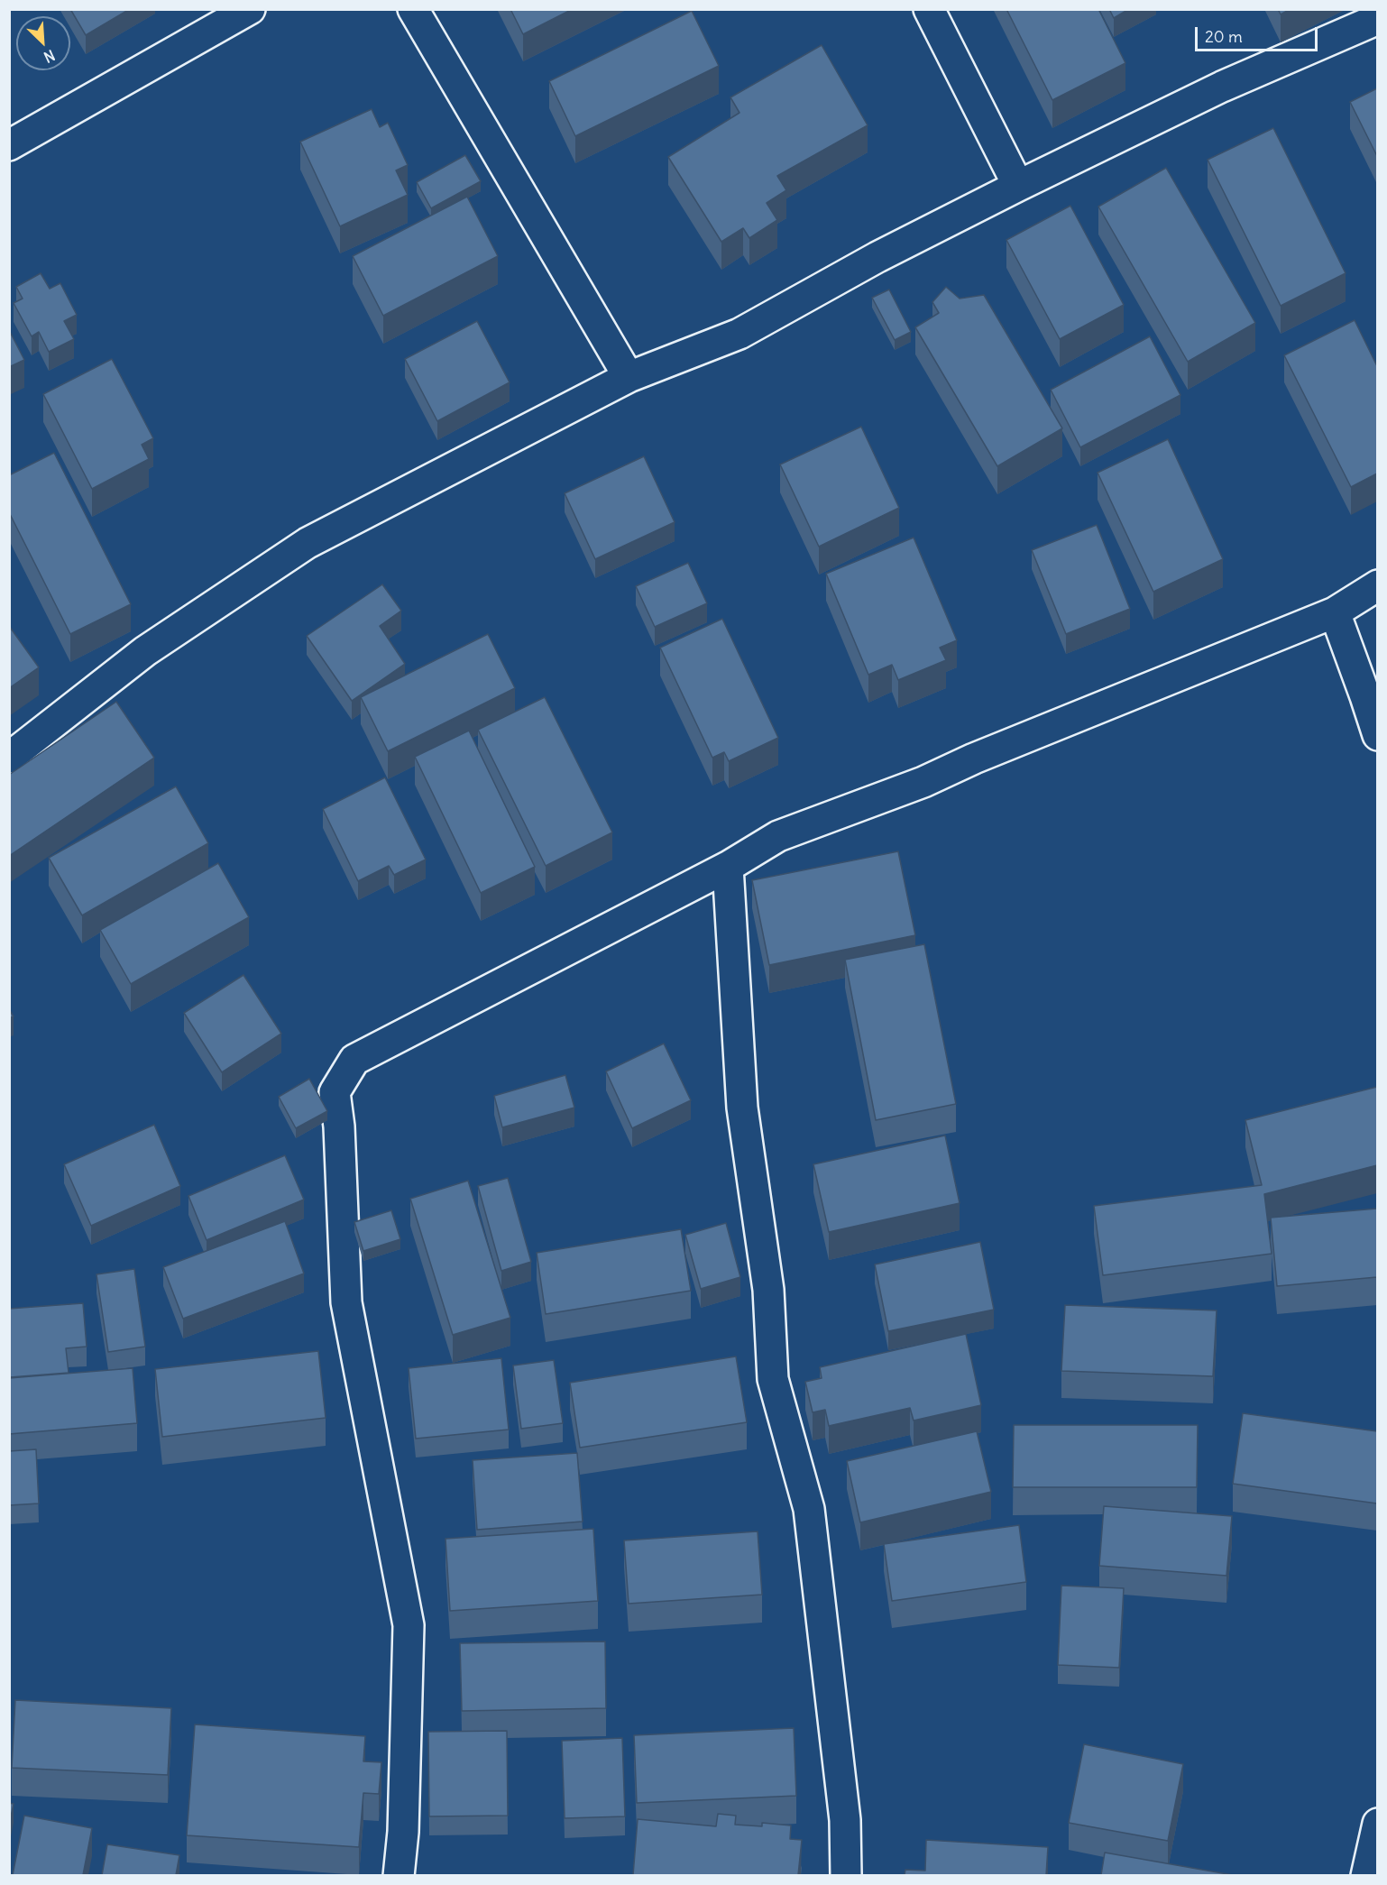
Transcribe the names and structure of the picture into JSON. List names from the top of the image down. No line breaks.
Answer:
{"scale_bar":"20 m","north":"bottom right"}
